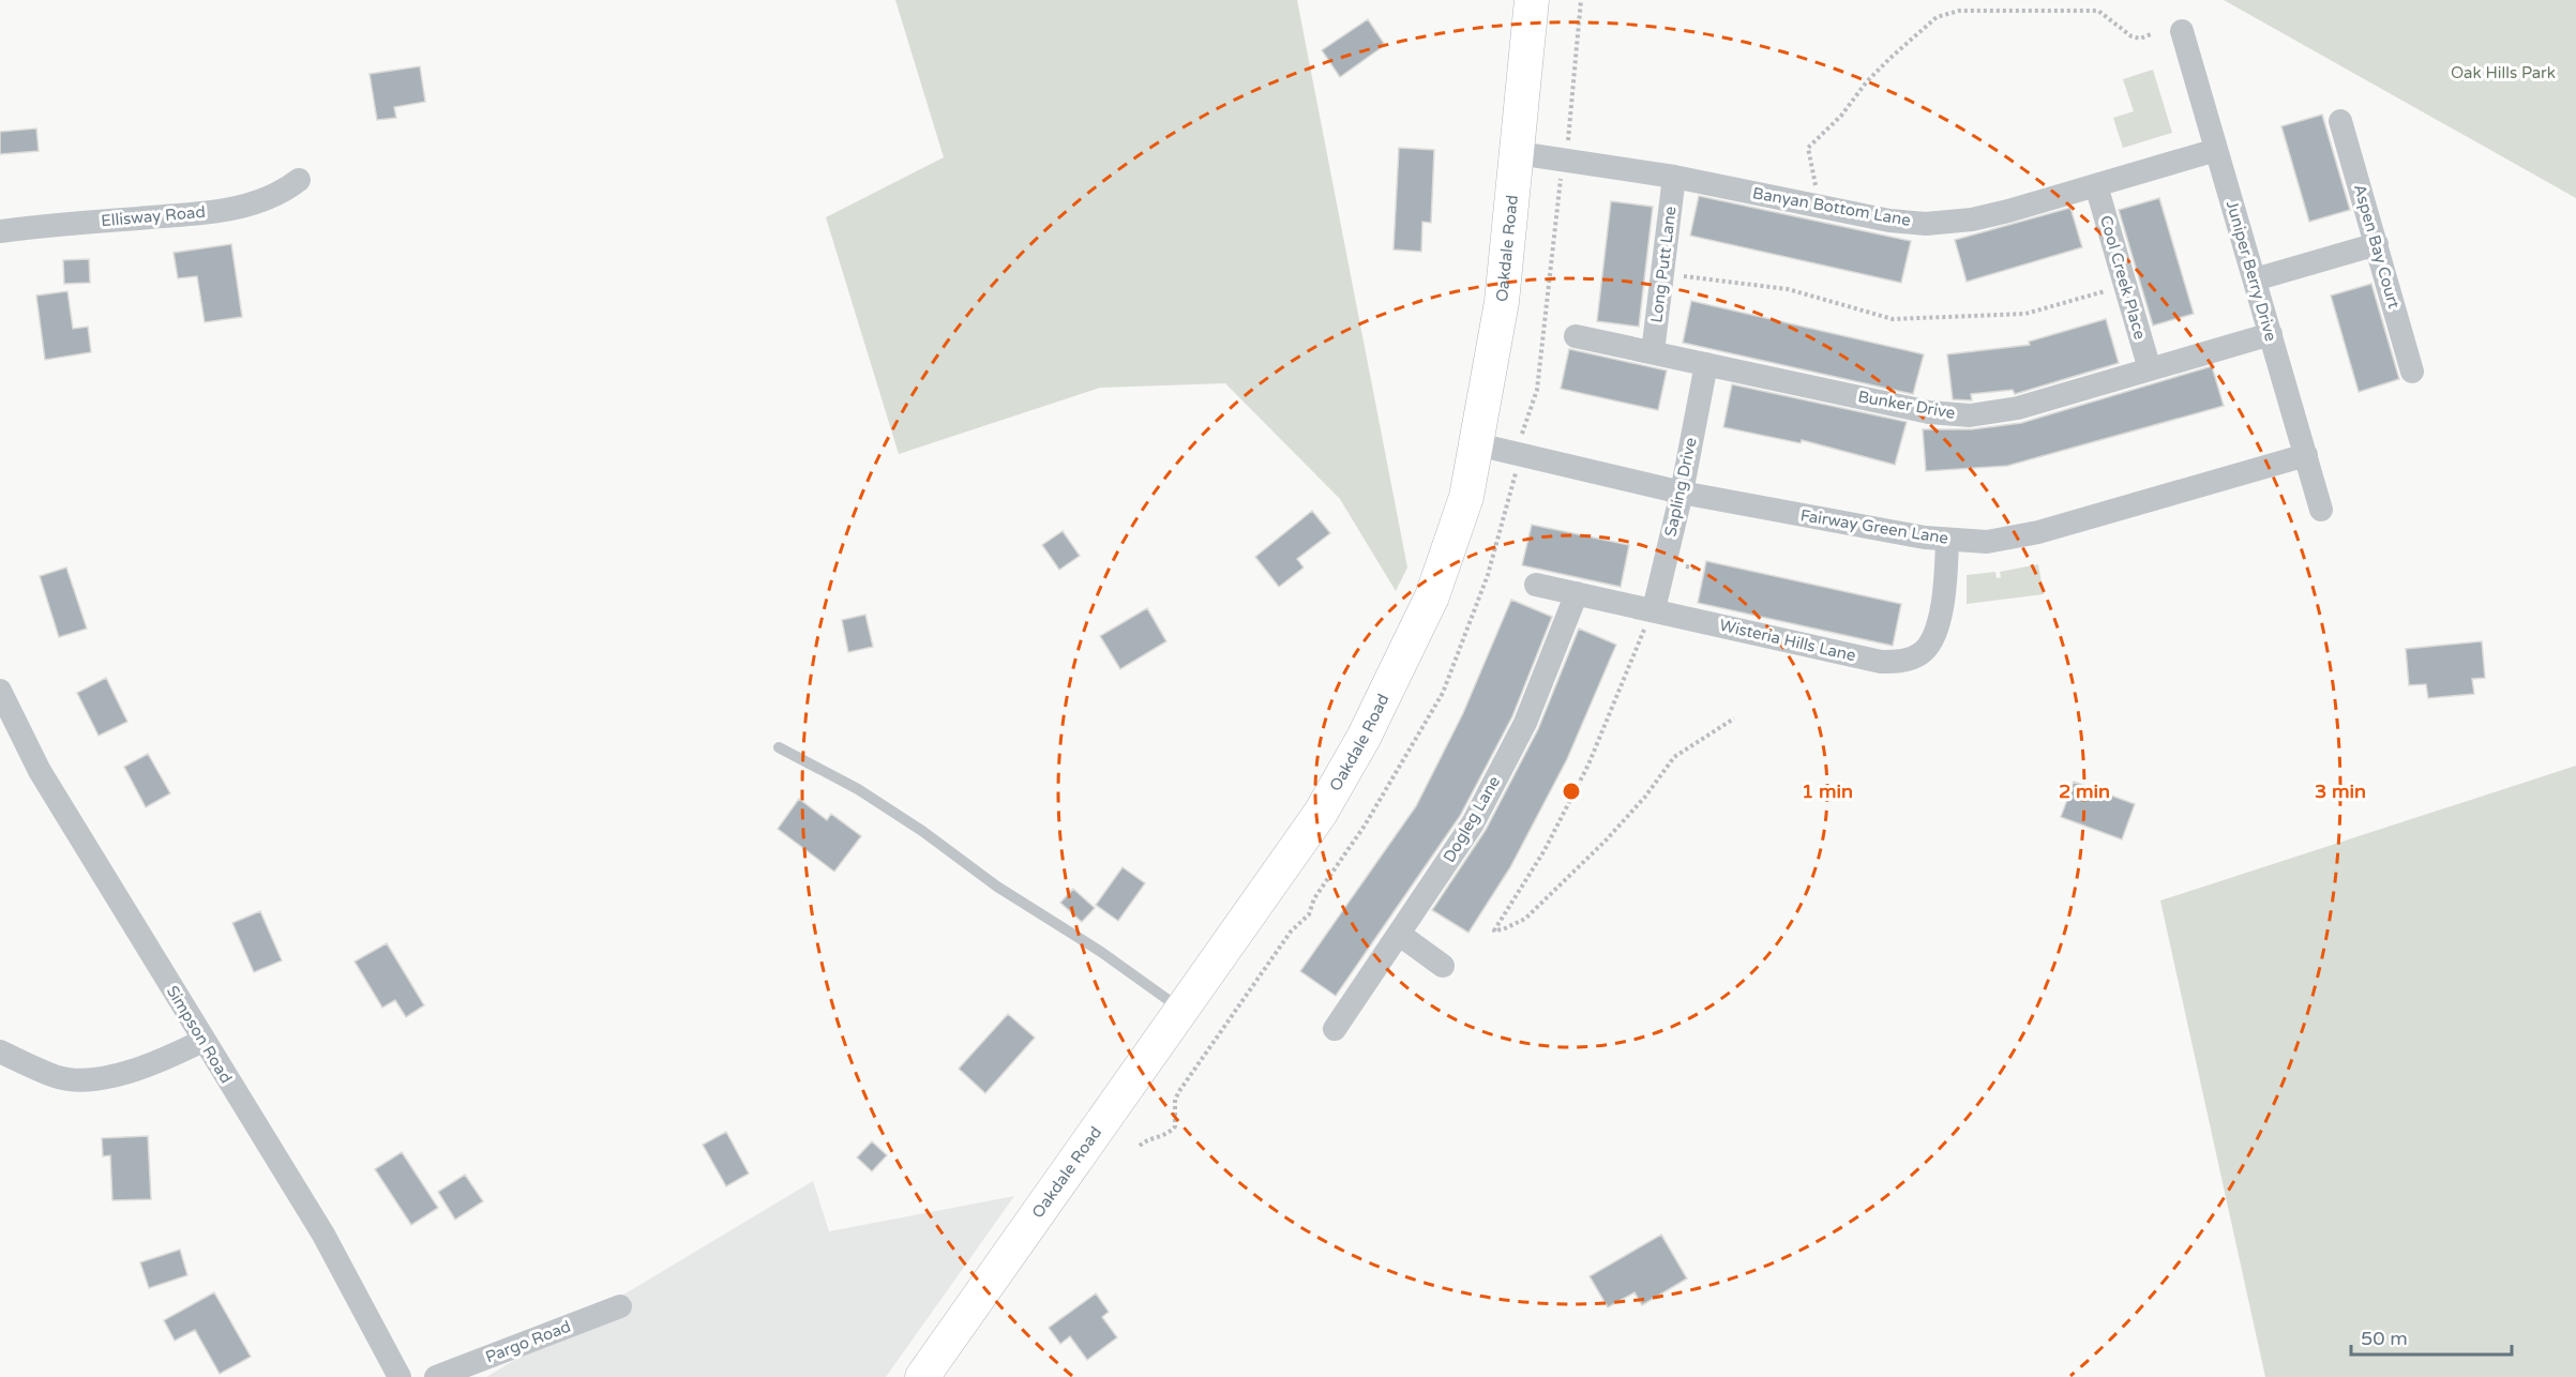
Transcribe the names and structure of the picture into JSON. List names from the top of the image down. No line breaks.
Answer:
{"streets":{"main road":["Oakdale Road"],"street":["Banyan Bottom Lane","Ellisway Road","Aspen Bay Court","Long Putt Lane","Juniper Berry Drive","Cool Creek Place","Bunker Drive","Sapling Drive","Fairway Green Lane","Wisteria Hills Lane","Dogleg Lane","Simpson Road","Pargo Road"]},"crossings":[["Banyan Bottom Lane","Oakdale Road"],["Banyan Bottom Lane","Long Putt Lane"],["Banyan Bottom Lane","Juniper Berry Drive"],["Banyan Bottom Lane","Cool Creek Place"],["Oakdale Road","Fairway Green Lane"],["Long Putt Lane","Bunker Drive"],["Juniper Berry Drive","Bunker Drive"],["Juniper Berry Drive","Fairway Green Lane"],["Cool Creek Place","Bunker Drive"],["Bunker Drive","Sapling Drive"],["Sapling Drive","Fairway Green Lane"],["Sapling Drive","Wisteria Hills Lane"],["Fairway Green Lane","Wisteria Hills Lane"],["Wisteria Hills Lane","Dogleg Lane"]],"parks":["Oak Hills Park"],"scale_bar":"50 m","rings":["1 min","2 min","3 min"]}
